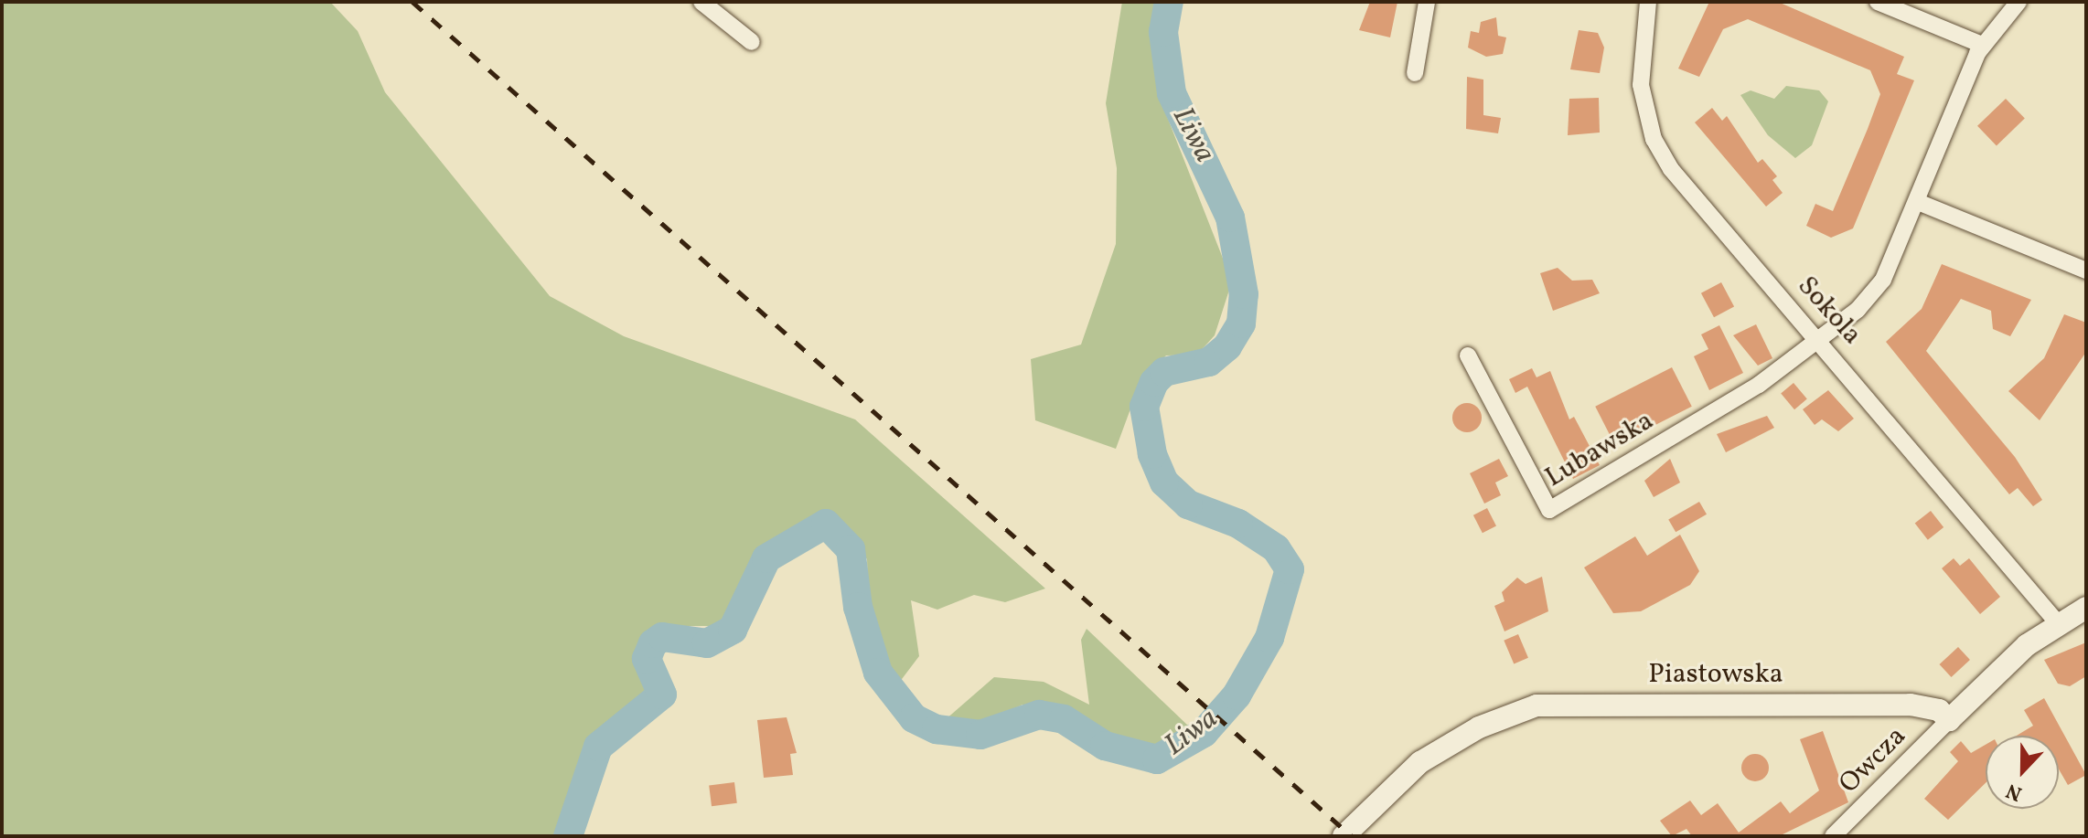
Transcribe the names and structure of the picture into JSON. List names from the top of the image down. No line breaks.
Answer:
{"streets":{"street":["Sokola","Lubawska","Piastowska","Owcza"]},"crossings":[["Sokola","Lubawska"],["Piastowska","Owcza"]],"water":["Liwa"],"north":"bottom"}
